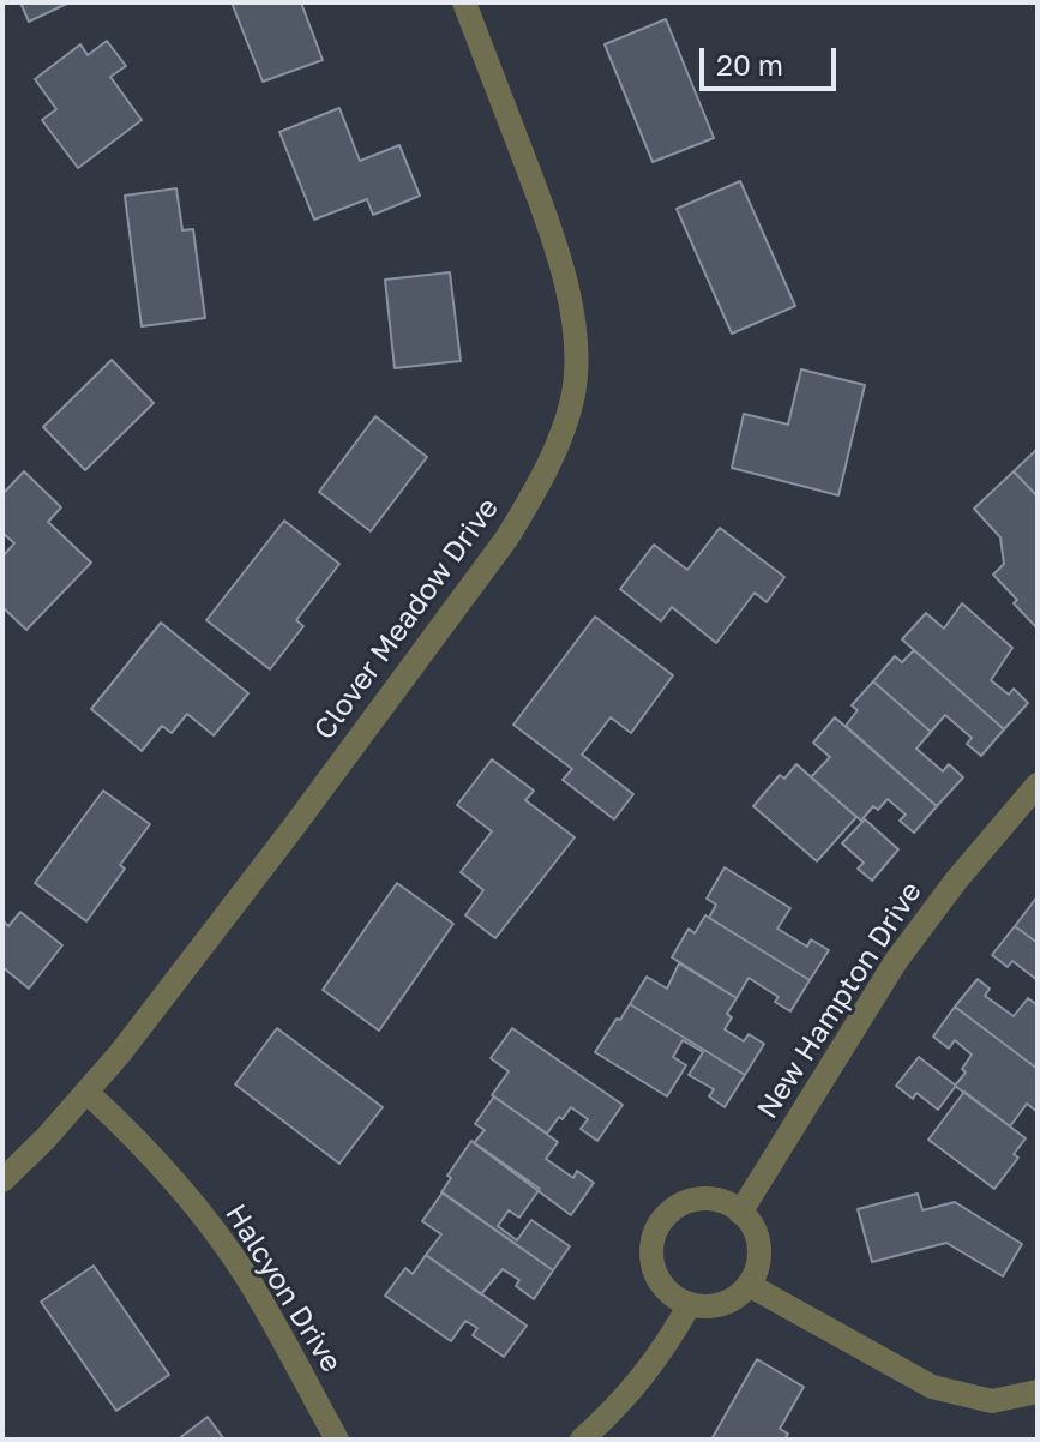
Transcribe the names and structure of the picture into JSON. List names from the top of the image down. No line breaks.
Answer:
{"streets":{"street":["Clover Meadow Drive","New Hampton Drive","Halcyon Drive"]},"crossings":[["Clover Meadow Drive","Halcyon Drive"]],"scale_bar":"20 m"}
